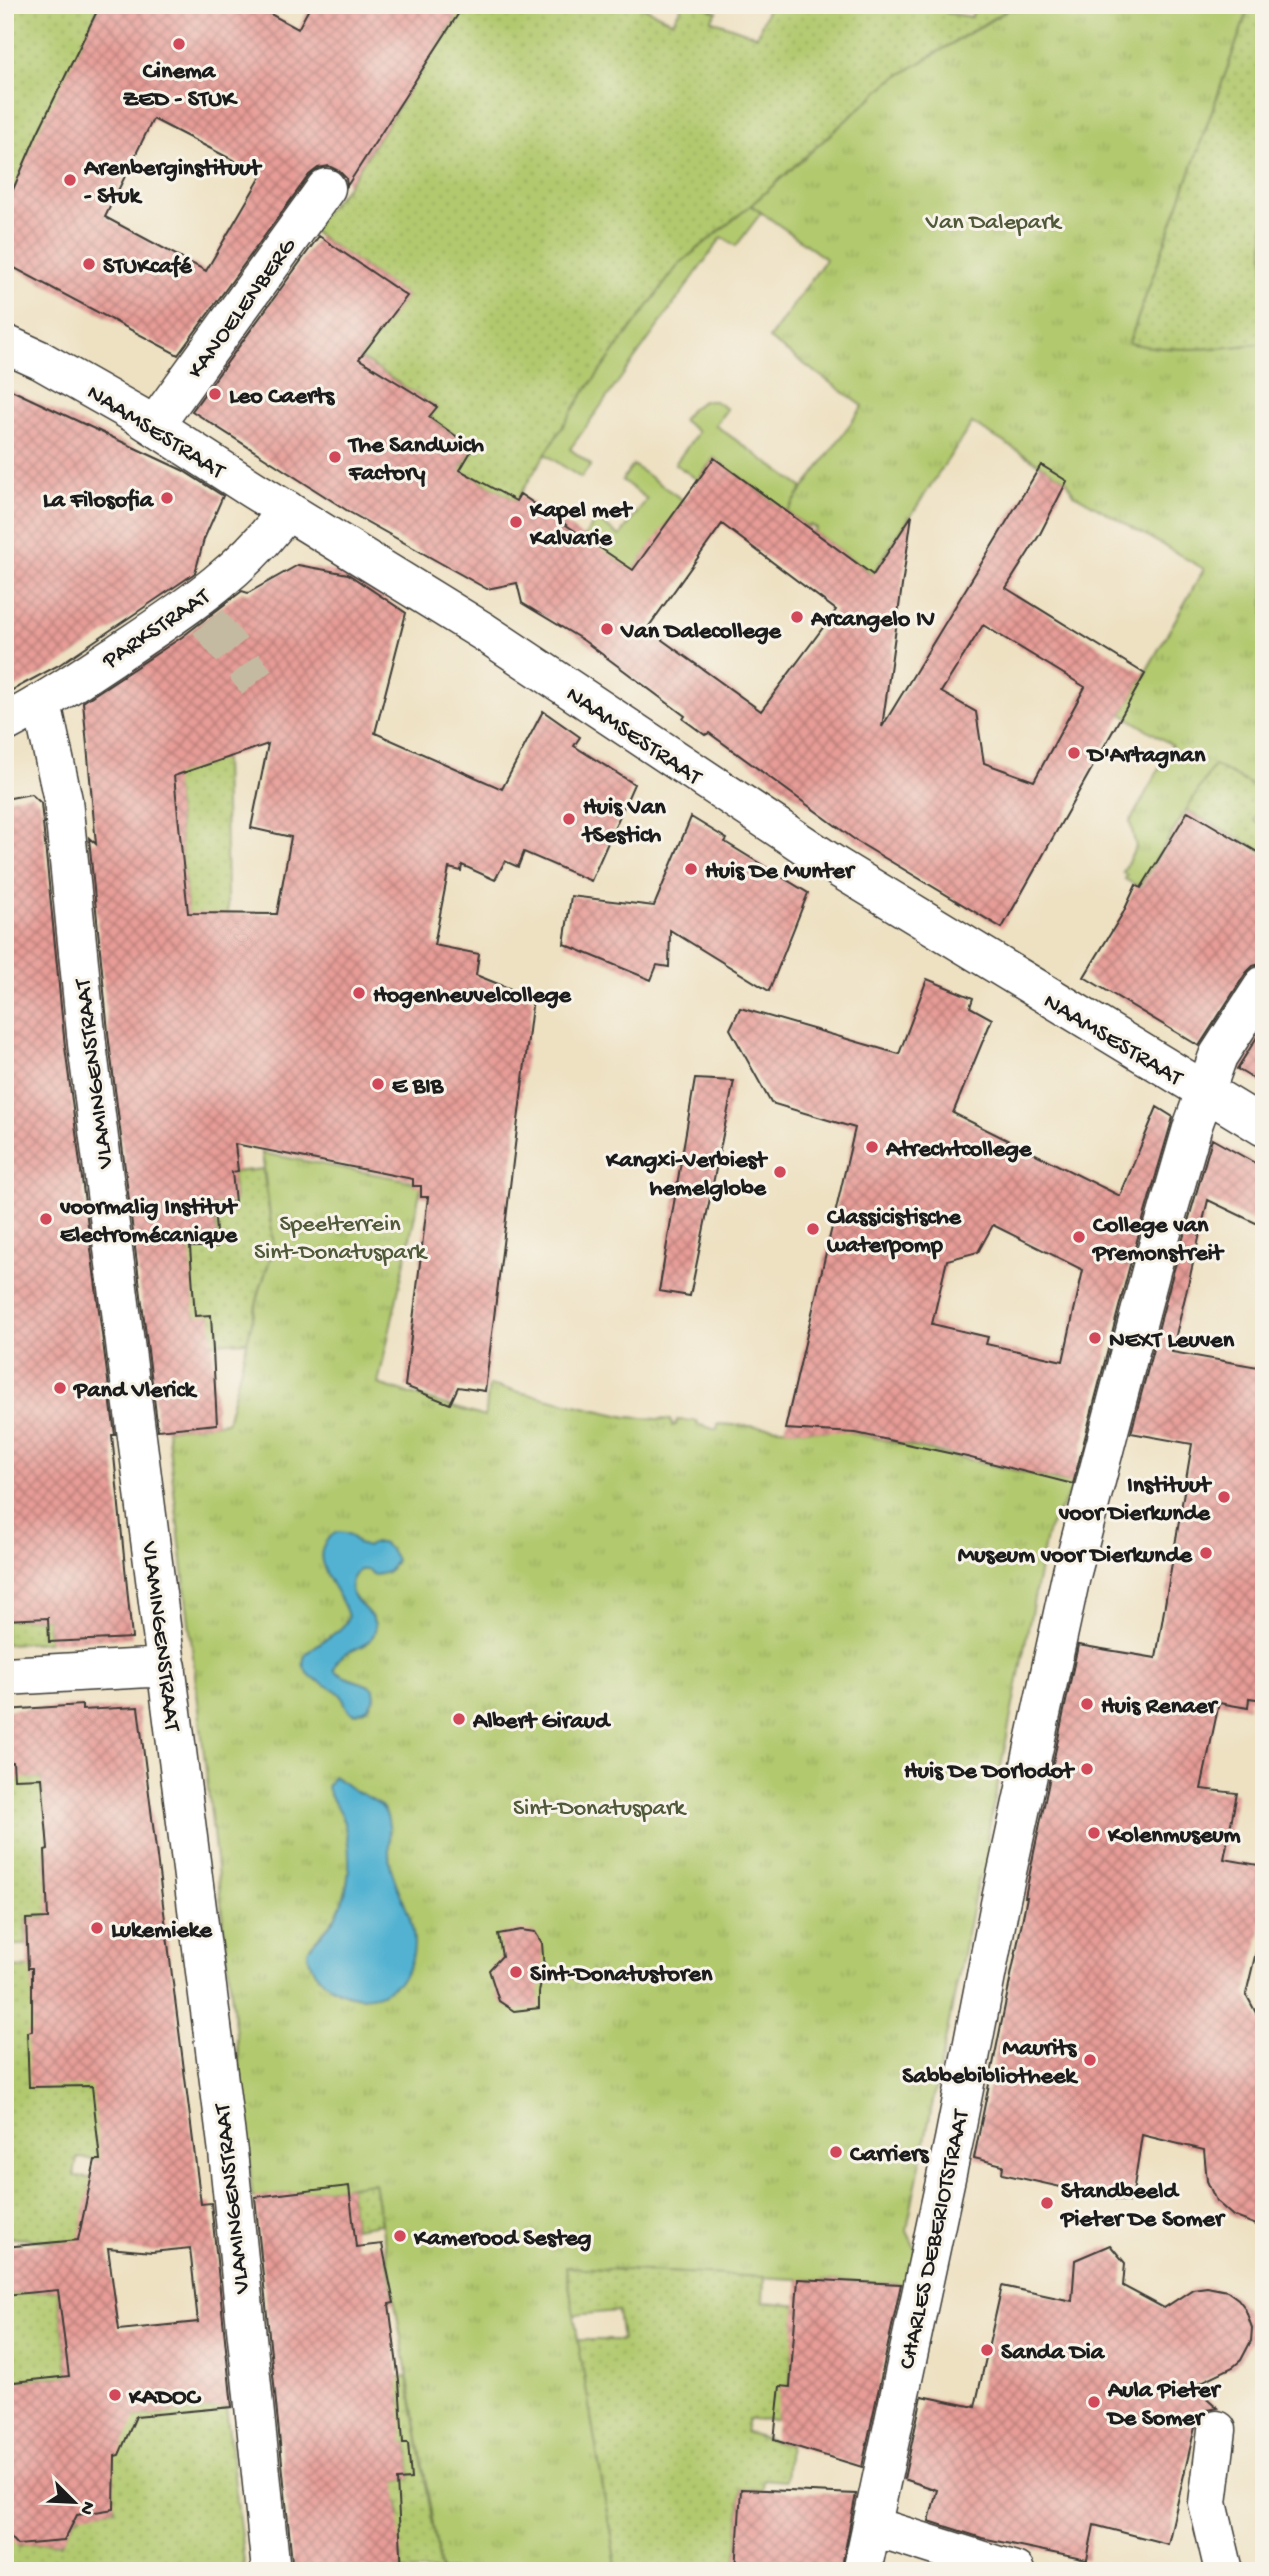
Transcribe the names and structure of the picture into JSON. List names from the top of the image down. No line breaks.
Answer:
{"streets":{"street":["KANOELENBERG","NAAMSESTRAAT","PARKSTRAAT","VLAMINGENSTRAAT","CHARLES DEBERIOTSTRAAT"]},"crossings":[["KANOELENBERG","NAAMSESTRAAT"],["NAAMSESTRAAT","PARKSTRAAT"],["NAAMSESTRAAT","CHARLES DEBERIOTSTRAAT"],["PARKSTRAAT","VLAMINGENSTRAAT"]],"parks":["Van Dalepark","Speelterrein Sint-Donatuspark","Sint-Donatuspark"],"places":["Cinema ZED - STUK","Arenberginstituut - Stuk","STUKcafé","Leo Caerts","The Sandwich Factory","La Filosofia","Kapel met Kalvarie","Arcangelo IV","Van Dalecollege","D'Artagnan","Huis Van tSestich","Huis De Munter","Hogenheuvelcollege","E BIB","Atrechtcollege","Kangxi-Verbiest hemelglobe","voormalig Institut Electromécanique","Classicistische waterpomp","College van Premonstreit","NEXT Leuven","Pand Vlerick","Instituut voor Dierkunde","Museum voor Dierkunde","Huis Renaer","Albert Giraud","Huis De Dorlodot","Kolenmuseum","Lukemieke","Sint-Donatustoren","Maurits Sabbebibliotheek","Carriers","Standbeeld Pieter De Somer","Kamerood Sesteg","Sanda Dia","KADOC","Aula Pieter De Somer"],"north":"bottom right"}
